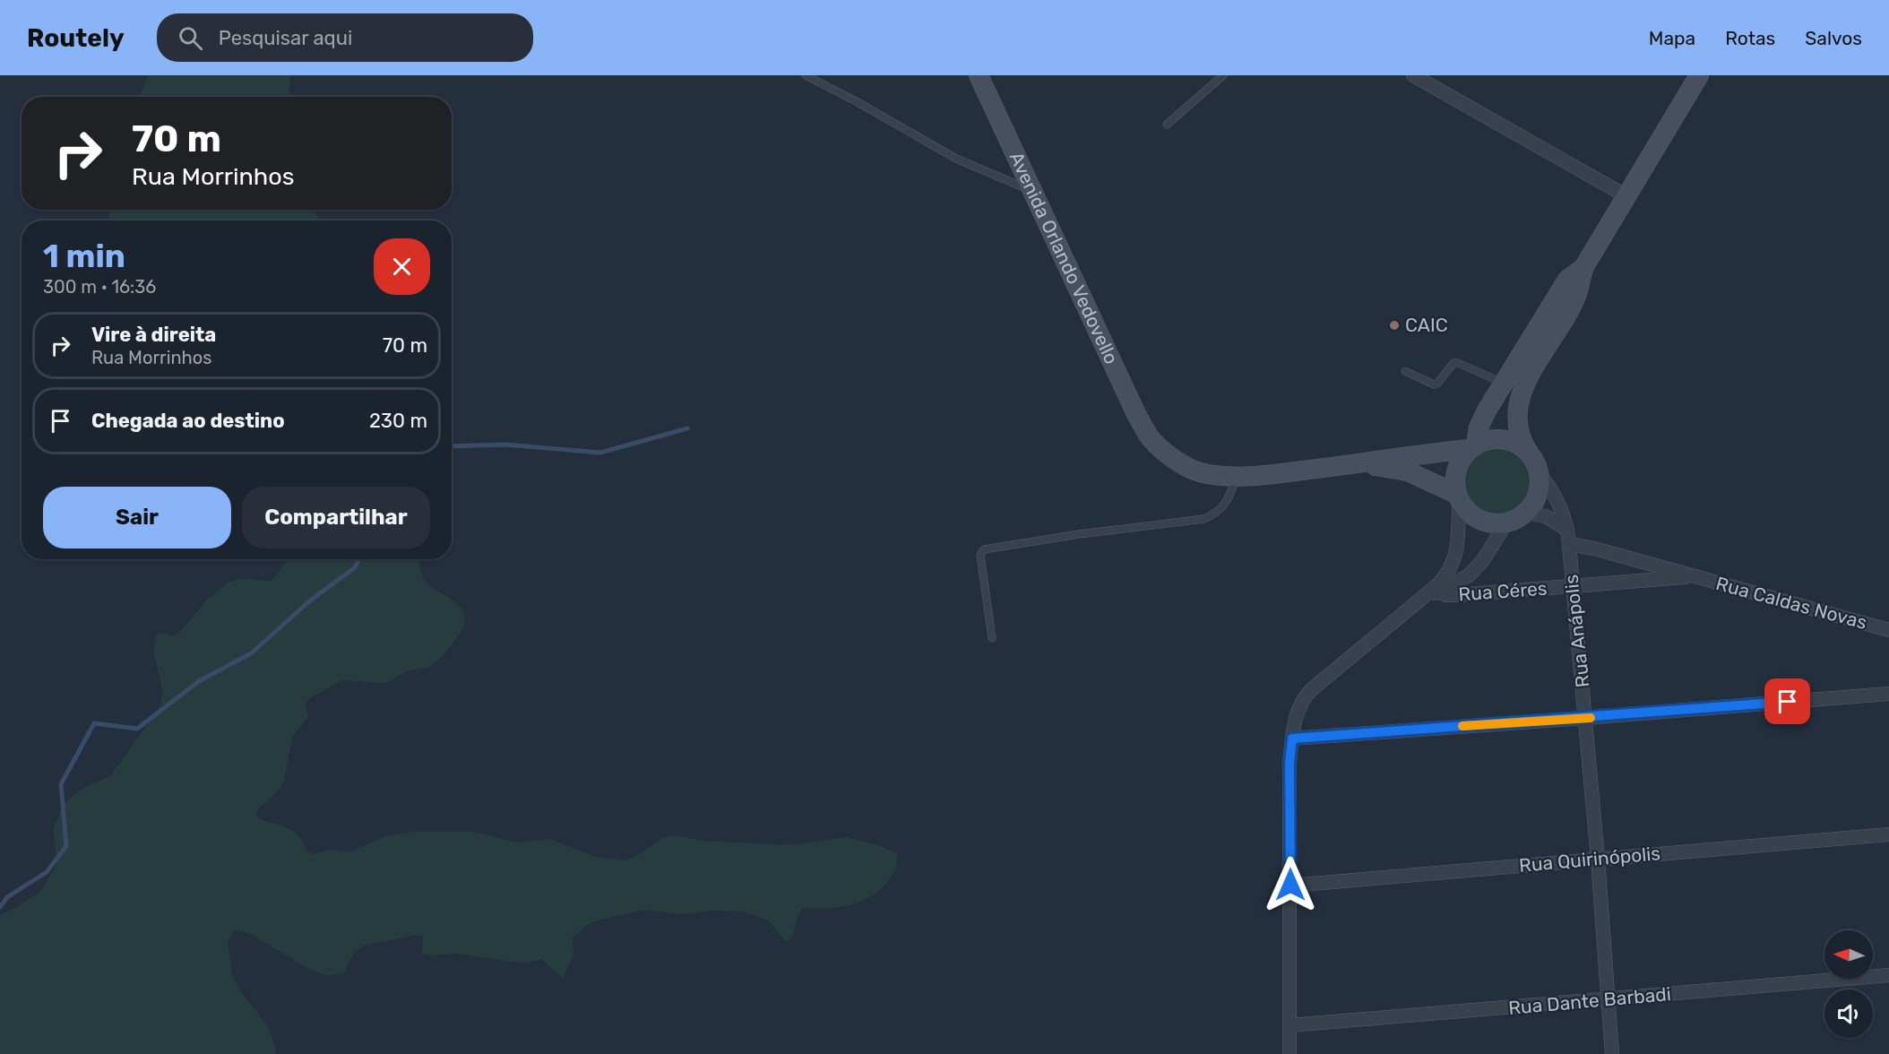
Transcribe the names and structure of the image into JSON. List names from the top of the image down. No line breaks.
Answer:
{"streets":{"street":["Avenida Orlando Vedovello","Rua Céres","Rua Caldas Novas","Rua Anápolis","Rua Quirinópolis","Rua Dante Barbadi"]},"crossings":[["Rua Céres","Rua Caldas Novas"],["Rua Céres","Rua Anápolis"],["Rua Caldas Novas","Rua Anápolis"],["Rua Anápolis","Rua Quirinópolis"],["Rua Anápolis","Rua Dante Barbadi"]],"places":["CAIC"],"north":"left","page":{"header":"Routely","search":"Pesquisar aqui","nav":["Mapa","Rotas","Salvos"],"turn":["70 m","Rua Morrinhos"],"heading":["1 min","300 m · 16:36"],"list":[{"name":"Vire à direita","note":"Rua Morrinhos","value":"70 m"},{"name":"Chegada ao destino","value":"230 m"}],"buttons":["Sair","Compartilhar"]}}
